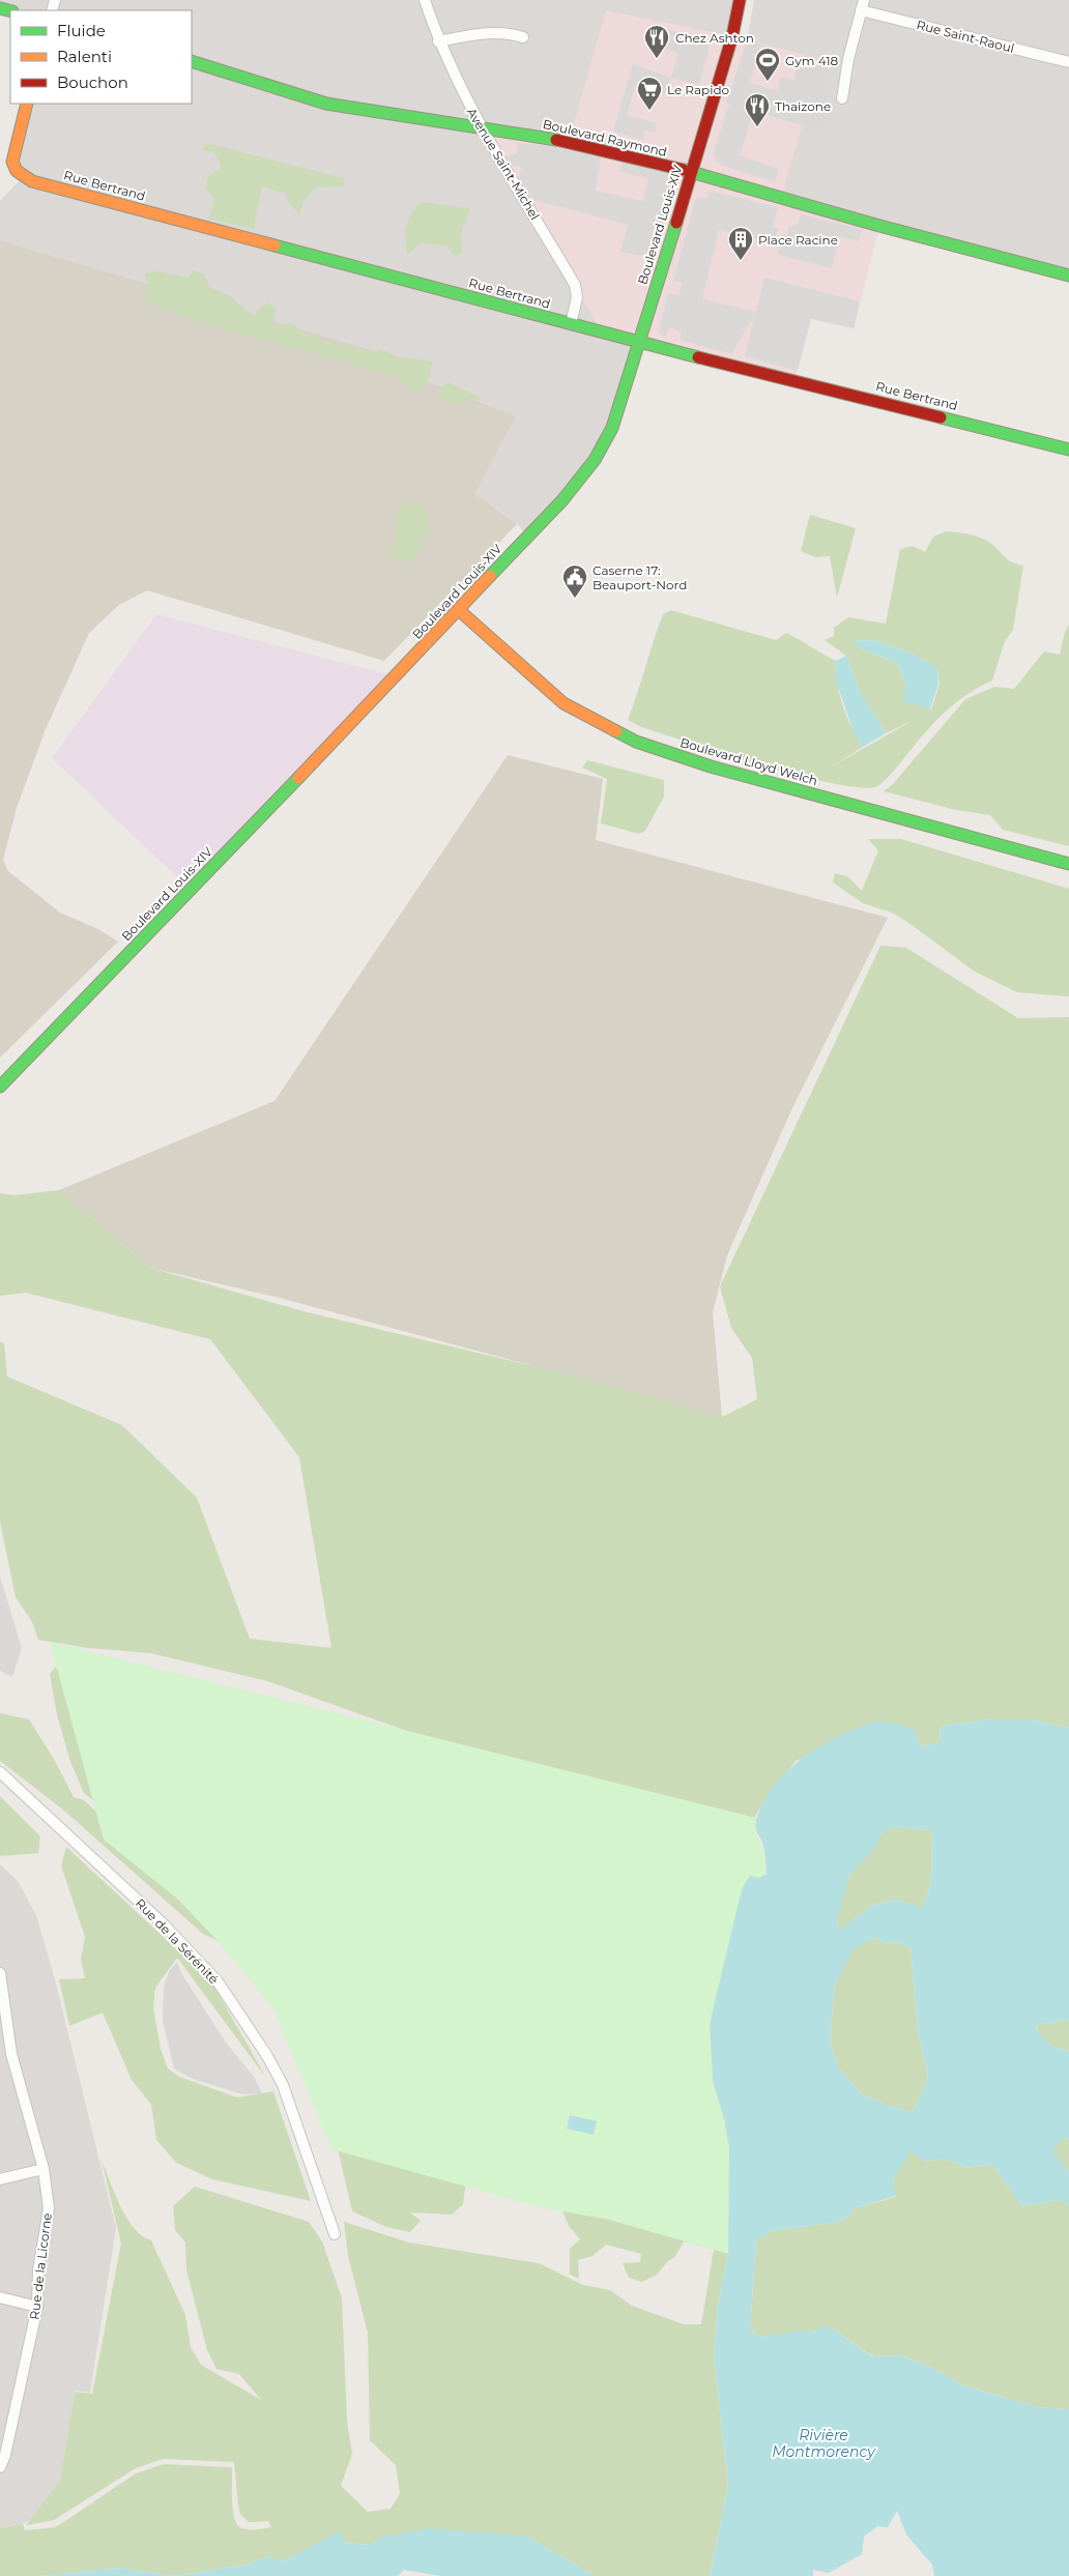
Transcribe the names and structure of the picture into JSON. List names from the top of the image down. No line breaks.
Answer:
{"streets":{"street":["Rue Saint-Raoul","Boulevard Raymond","Avenue Saint-Michel","Rue Bertrand","Boulevard Louis-XIV","Boulevard Lloyd Welch","Rue de la Sérénité","Rue de la Licorne"]},"crossings":[["Boulevard Raymond","Avenue Saint-Michel"],["Boulevard Raymond","Boulevard Louis-XIV"],["Avenue Saint-Michel","Rue Bertrand"],["Rue Bertrand","Boulevard Louis-XIV"],["Boulevard Louis-XIV","Boulevard Lloyd Welch"]],"water":["Rivière Montmorency"],"places":{"restaurant":["Chez Ashton","Thaizone"],"sports":["Gym 418"],"supermarket":["Le Rapido"],"building":["Place Racine"],"public building":["Caserne 17: Beauport-Nord"]},"legend":["Fluide","Ralenti","Bouchon"]}
